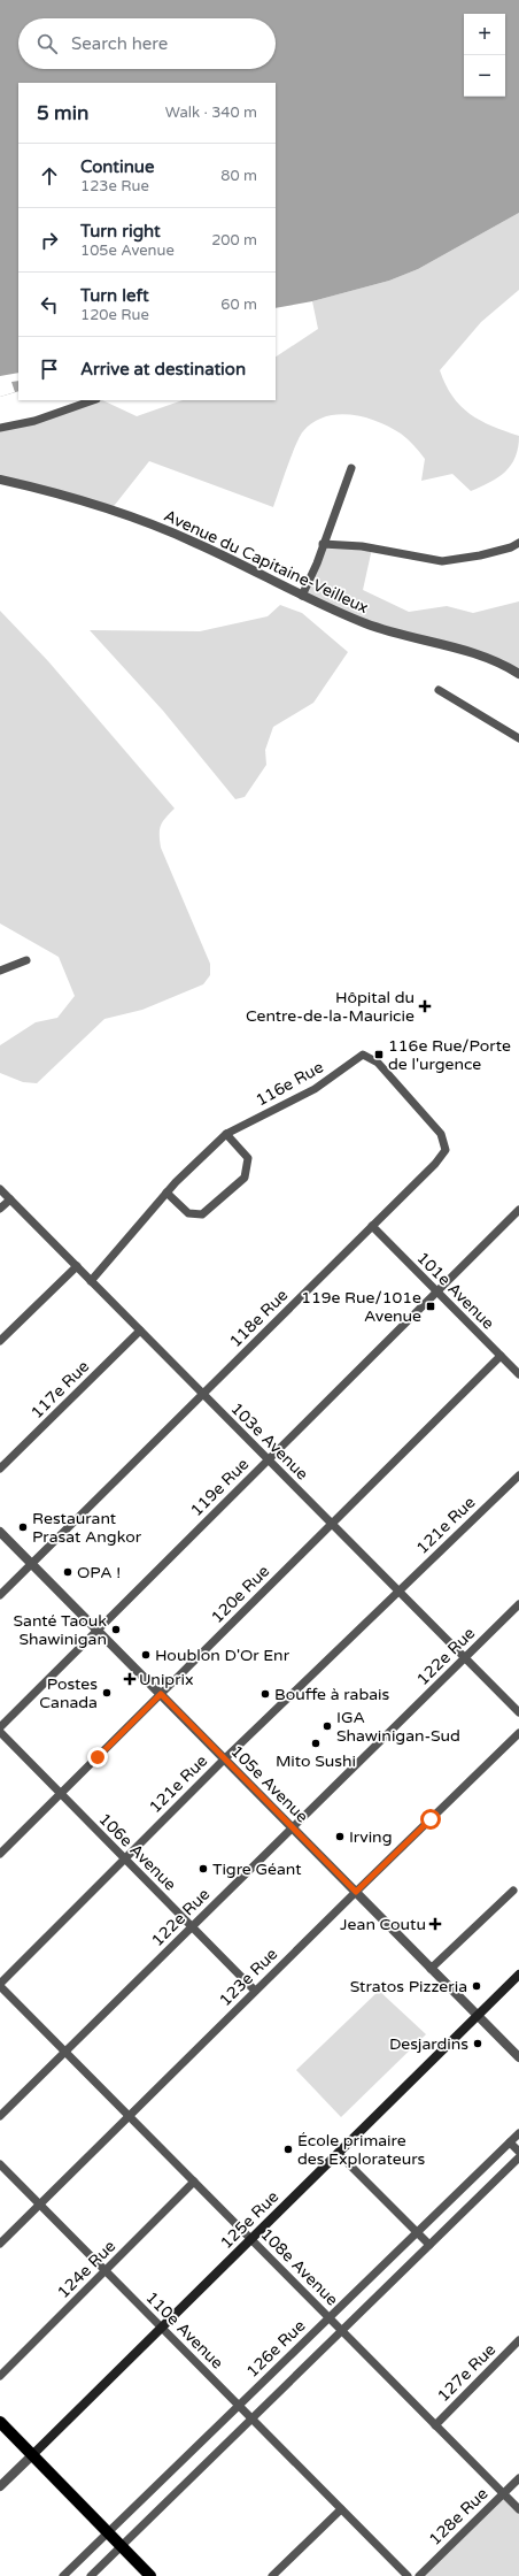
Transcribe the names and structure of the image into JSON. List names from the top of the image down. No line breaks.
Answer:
{"streets":{"main road":["125e Rue"],"street":["Avenue du Capitaine-Veilleux","116e Rue","101e Avenue","118e Rue","117e Rue","103e Avenue","119e Rue","121e Rue","120e Rue","122e Rue","105e Avenue","106e Avenue","123e Rue","108e Avenue","124e Rue","110e Avenue","126e Rue","127e Rue","128e Rue"]},"crossings":[["116e Rue","118e Rue"],["116e Rue","103e Avenue"],["101e Avenue","118e Rue"],["101e Avenue","119e Rue"],["101e Avenue","120e Rue"],["118e Rue","103e Avenue"],["118e Rue","105e Avenue"],["117e Rue","103e Avenue"],["103e Avenue","119e Rue"],["103e Avenue","121e Rue"],["103e Avenue","120e Rue"],["103e Avenue","122e Rue"],["119e Rue","105e Avenue"],["121e Rue","105e Avenue"],["121e Rue","106e Avenue"],["121e Rue","108e Avenue"],["120e Rue","105e Avenue"],["120e Rue","106e Avenue"],["122e Rue","105e Avenue"],["122e Rue","106e Avenue"],["122e Rue","108e Avenue"],["105e Avenue","123e Rue"],["105e Avenue","125e Rue"],["106e Avenue","123e Rue"],["123e Rue","108e Avenue"],["123e Rue","110e Avenue"],["125e Rue","108e Avenue"],["125e Rue","110e Avenue"],["108e Avenue","124e Rue"],["108e Avenue","126e Rue"],["108e Avenue","127e Rue"],["108e Avenue","128e Rue"],["124e Rue","110e Avenue"],["110e Avenue","126e Rue"]],"places":{"health":["Hôpital du Centre-de-la-Mauricie","Uniprix","Jean Coutu"],"transit":["116e Rue/Porte de l'urgence","119e Rue/101e Avenue"],"other":["Restaurant Prasat Angkor","OPA !","Santé Taouk Shawinigan","Houblon D'Or Enr","Postes Canada","Bouffe à rabais","IGA Shawinigan-Sud","Mito Sushi","Irving","Tigre Géant","Stratos Pizzeria","Desjardins","École primaire des Explorateurs"]},"page":{"map_buttons":["+","−"],"search":"Search here","heading":["5 min","Walk · 340 m"],"list":[["Continue","123e Rue","80 m"],["Turn right","105e Avenue","200 m"],["Turn left","120e Rue","60 m"],"Arrive at destination"]}}
